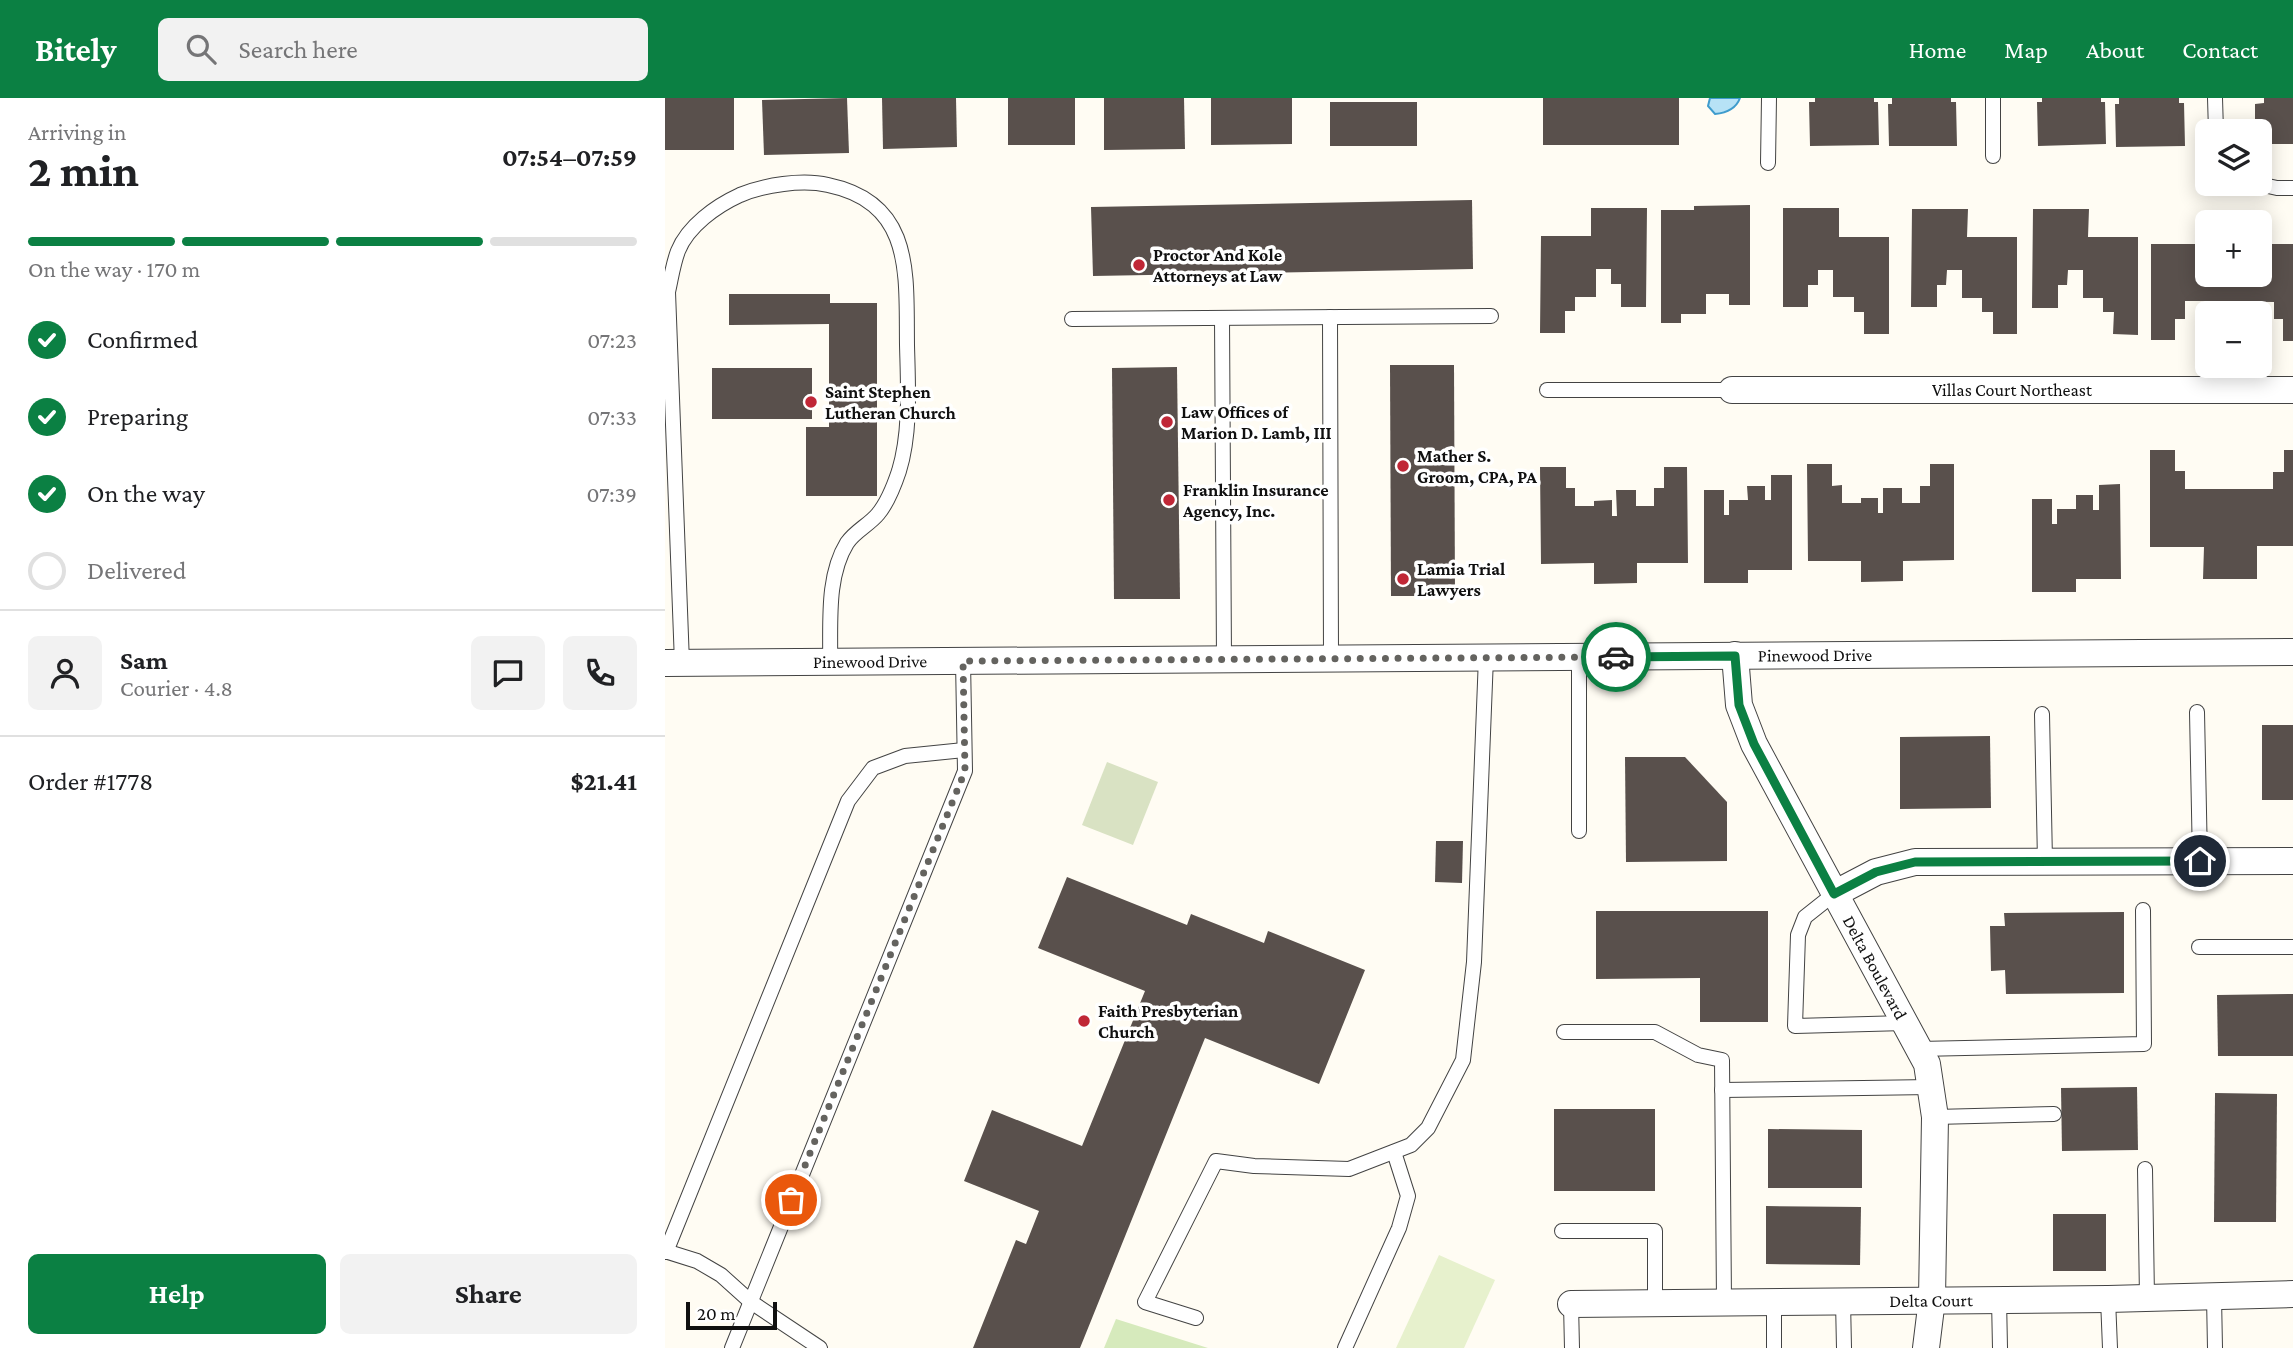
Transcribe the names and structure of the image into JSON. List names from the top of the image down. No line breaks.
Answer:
{"streets":{"street":["Villas Court Northeast","Pinewood Drive","Delta Boulevard","Delta Court"]},"crossings":[["Pinewood Drive","Delta Boulevard"],["Delta Boulevard","Delta Court"]],"places":["Proctor And Kole Attorneys at Law","Saint Stephen Lutheran Church","Law Offices of Marion D. Lamb, III","Mather S. Groom, CPA, PA","Franklin Insurance Agency, Inc.","Lamia Trial Lawyers","Faith Presbyterian Church"],"scale_bar":"20 m","page":{"header":"Bitely","search":"Search here","nav":["Home","Map","About","Contact"],"heading":["2 min","Arriving in","07:54–07:59"],"panel":["Sam","Courier · 4.8","Order #1778","$21.41"],"map_buttons":["+","−"],"bar":"On the way · 170 m","list":[["Confirmed","07:23"],["Preparing","07:33"],["On the way","07:39"],"Delivered"],"buttons":["Help","Share"],"scale":"20 m"}}
